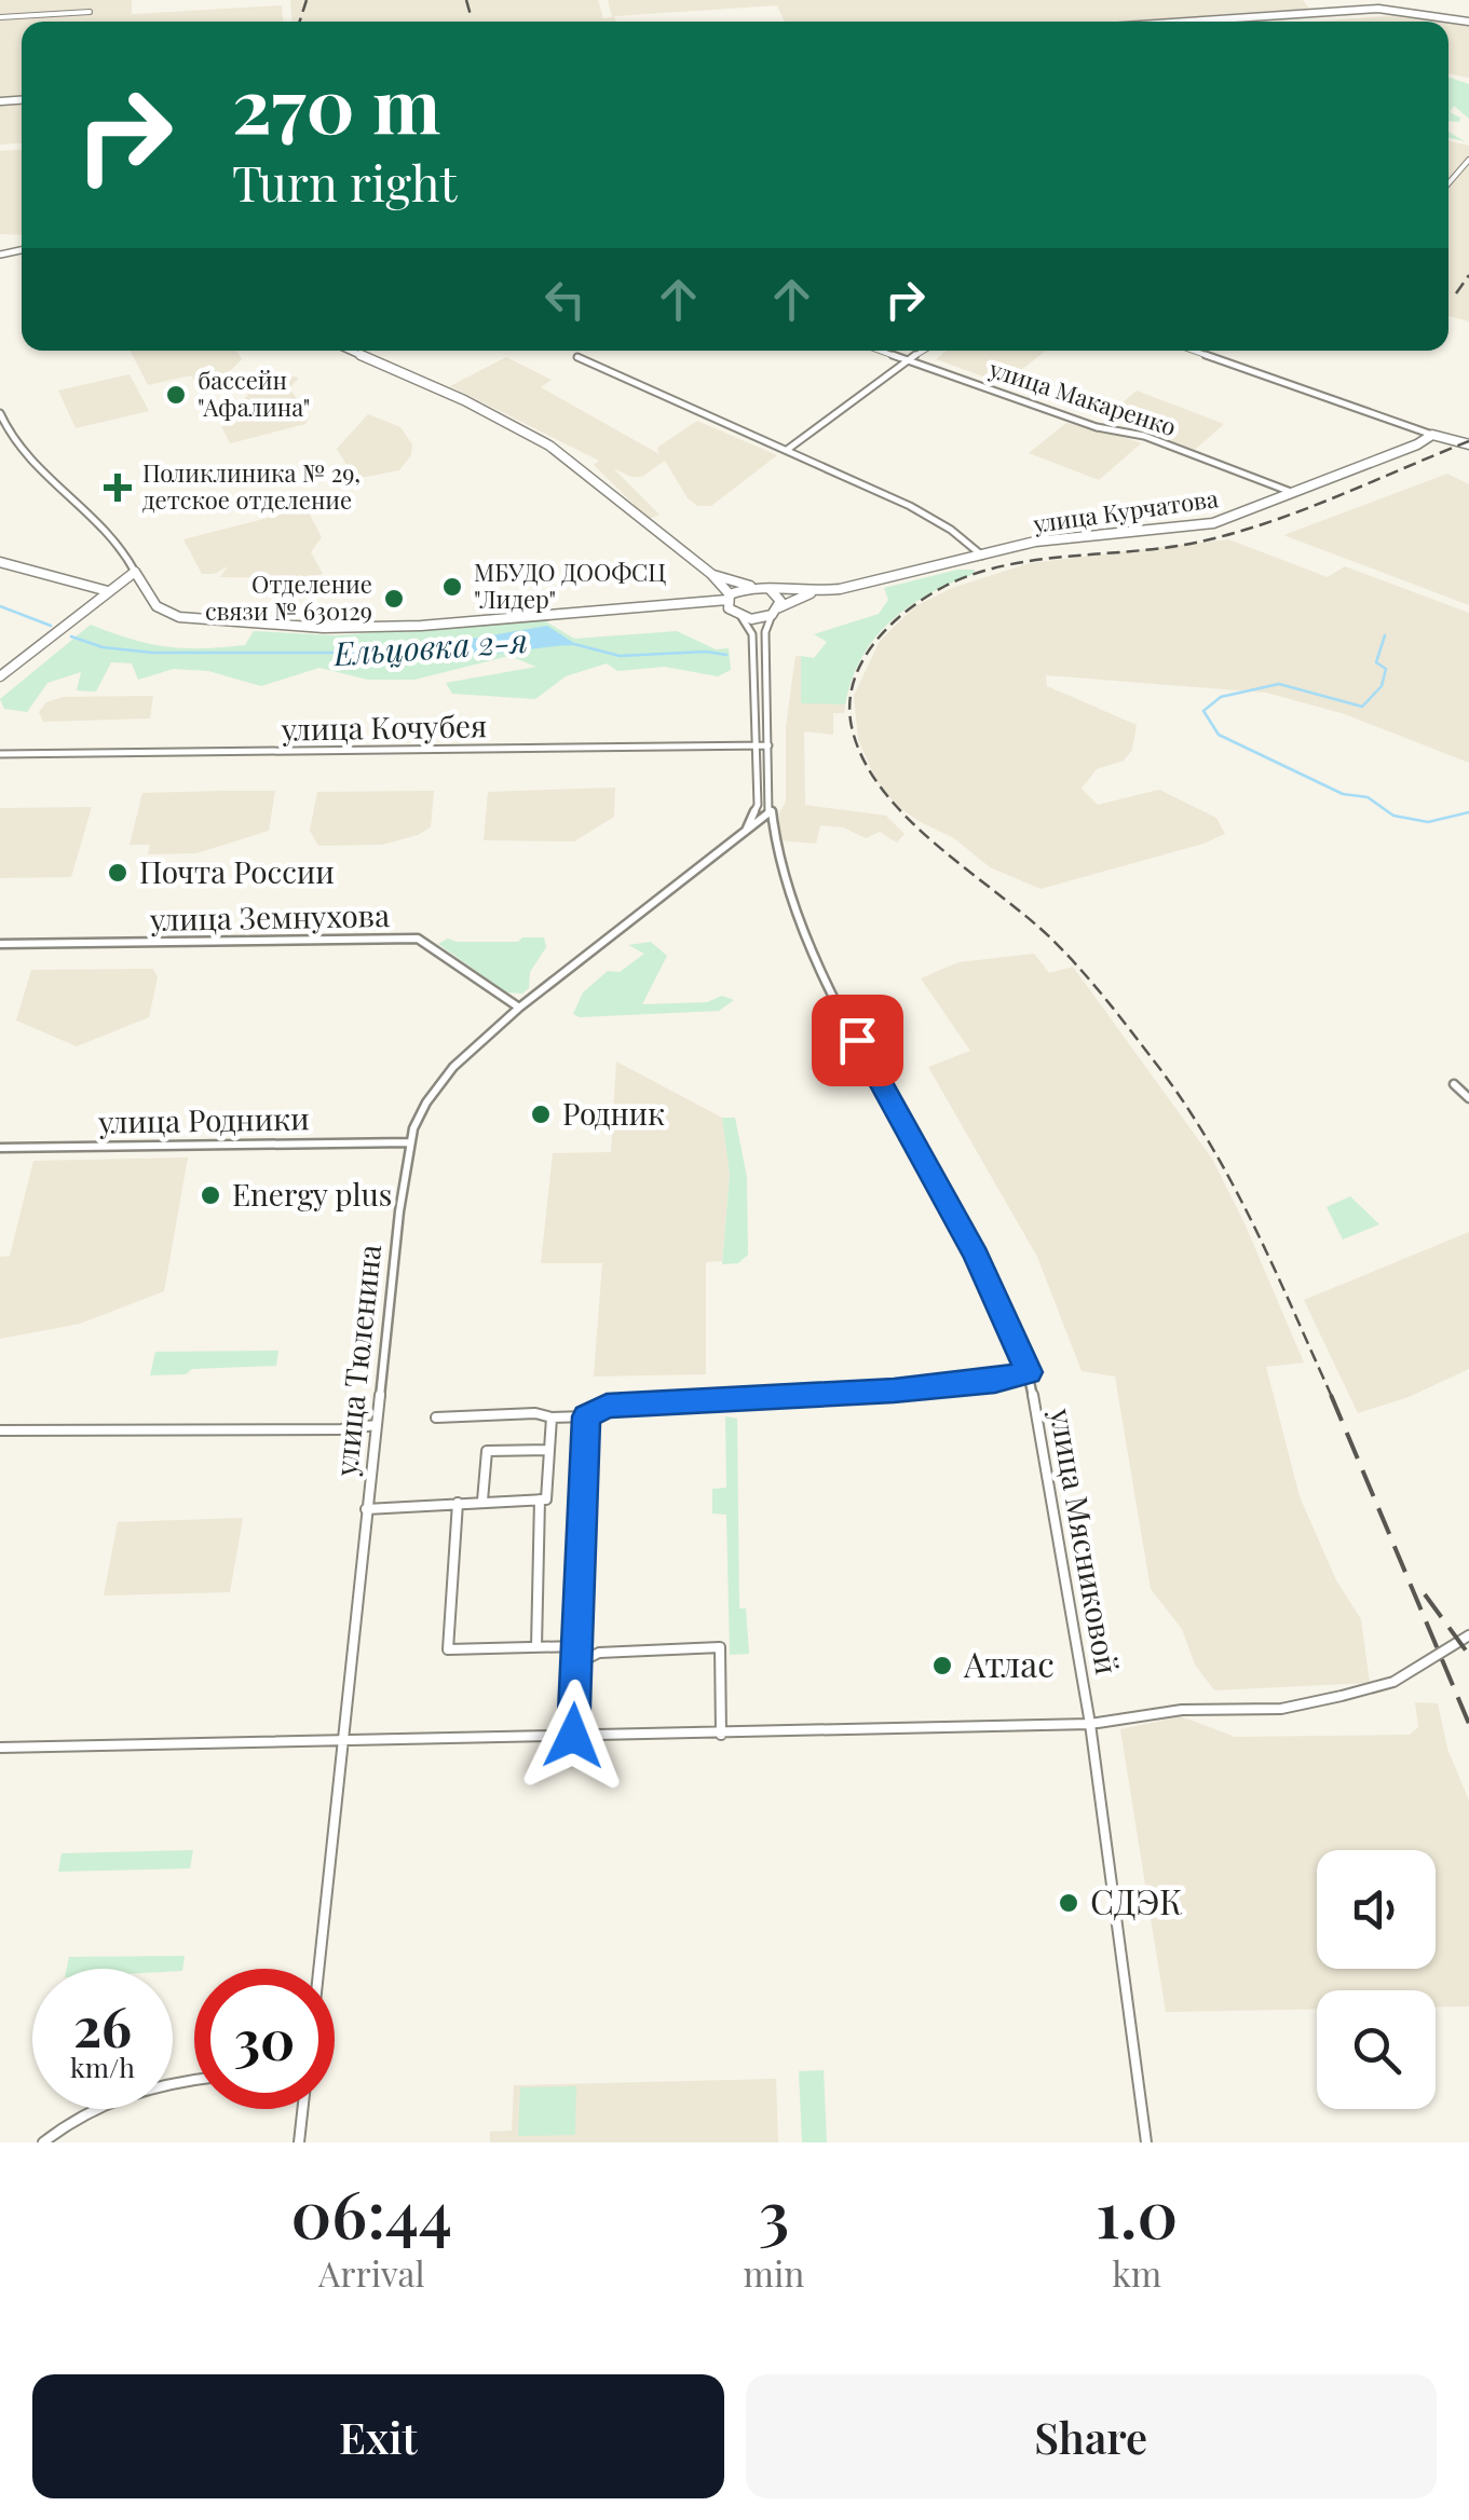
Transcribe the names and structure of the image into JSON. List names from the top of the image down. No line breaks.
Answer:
{"streets":{"main road":["улица Курчатова"],"street":["улица Макаренко","улица Кочубея","улица Земнухова","улица Родники","улица Тюленина","улица Мясниковой"]},"crossings":[["улица Макаренко","улица Курчатова"],["улица Курчатова","улица Мясниковой"],["улица Кочубея","улица Мясниковой"],["улица Земнухова","улица Тюленина"],["улица Родники","улица Тюленина"]],"water":["Ельцовка 2-я"],"places":{"other":["бассейн \"Афалина\"","МБУДО ДООФСЦ \"Лидер\"","Отделение связи № 630129","Почта России","Родник","Energy plus","Атлас","СДЭК"],"health":["Поликлиника № 29, детское отделение"]},"page":{"turn":["270 m","Turn right"],"speed":"26 km/h","limit":"30","eta":["06:44","Arrival","3","min","1.0","km"],"buttons":["Exit","Share"]}}
